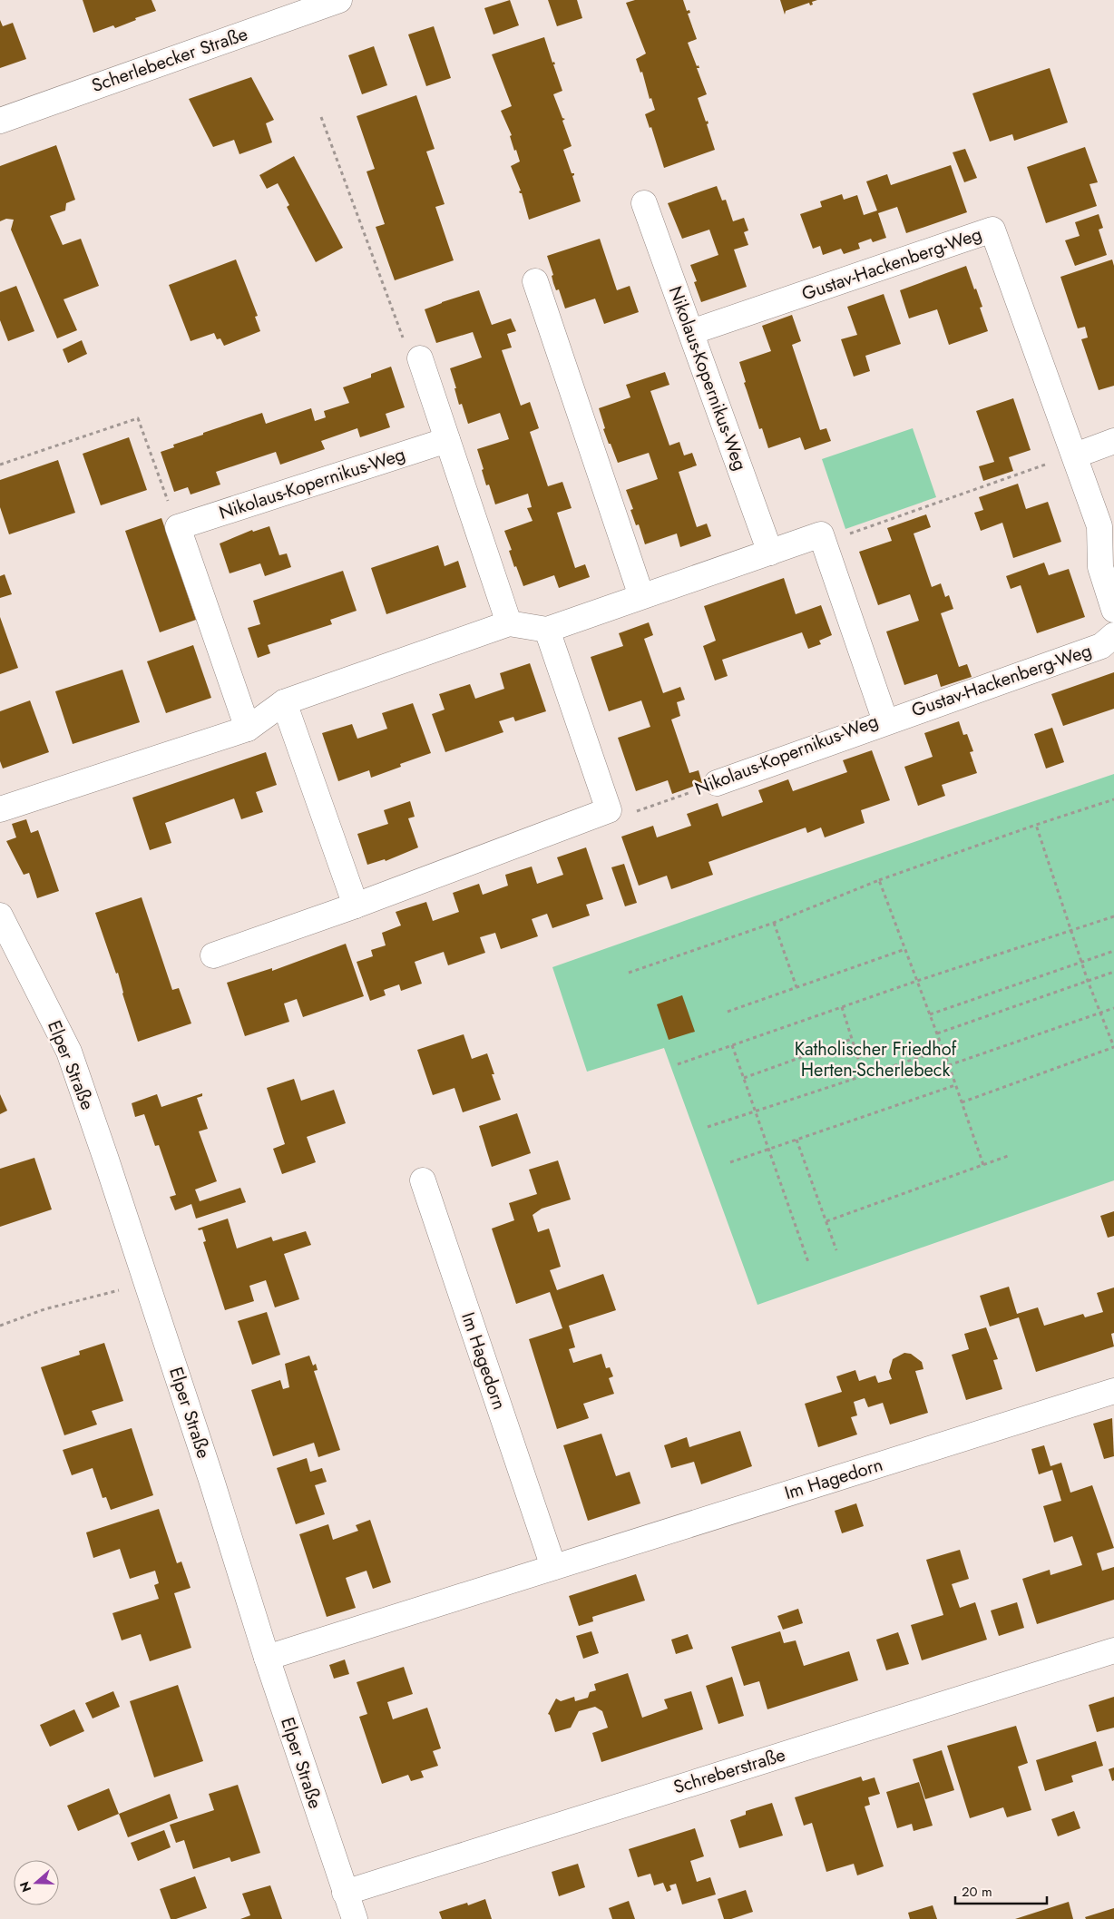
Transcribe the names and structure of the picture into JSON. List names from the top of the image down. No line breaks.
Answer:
{"streets":{"street":["Scherlebecker Straße","Gustav-Hackenberg-Weg","Nikolaus-Kopernikus-Weg","Elper Straße","Im Hagedorn","Schreberstraße"]},"crossings":[["Gustav-Hackenberg-Weg","Nikolaus-Kopernikus-Weg"],["Elper Straße","Im Hagedorn"],["Elper Straße","Schreberstraße"]],"parks":["Katholischer Friedhof Herten-Scherlebeck"],"scale_bar":"20 m","north":"left"}
